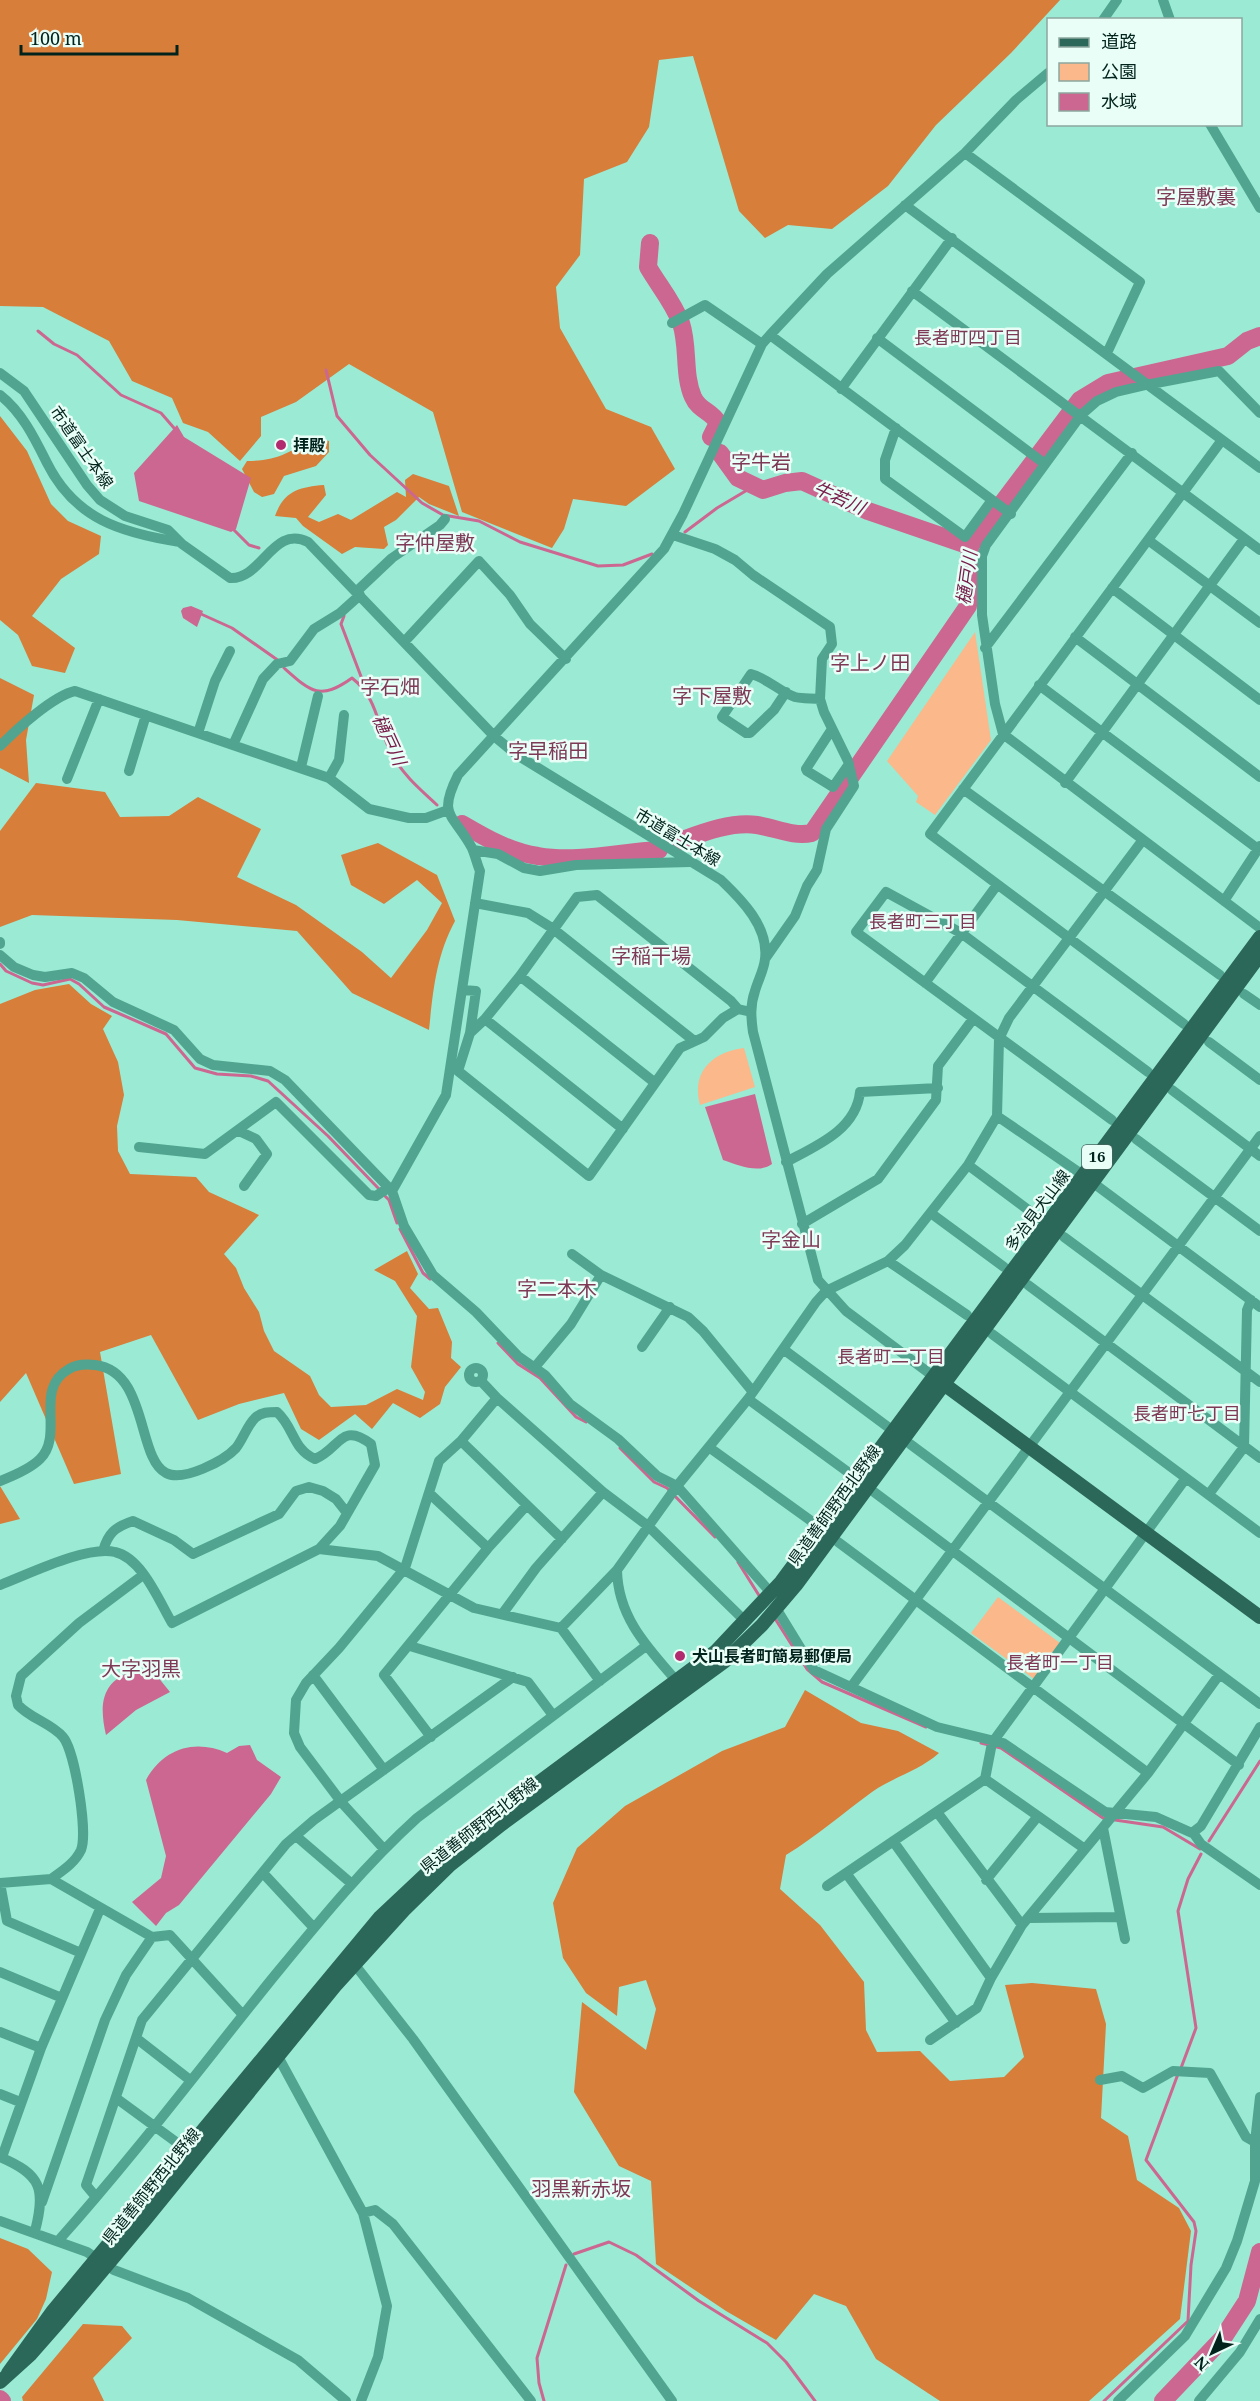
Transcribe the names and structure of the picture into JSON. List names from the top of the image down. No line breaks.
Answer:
{"streets":{"main road":["16","多治見犬山線","県道善師野西北野線"],"street":["市道富士本線"]},"crossings":[["市道富士本線","多治見犬山線"],["市道富士本線","県道善師野西北野線"],["多治見犬山線","県道善師野西北野線"]],"districts":["字屋敷裏","長者町四丁目","字牛岩","字仲屋敷","字上ノ田","字石畑","字下屋敷","字早稲田","長者町三丁目","字稲干場","字金山","字二本木","長者町二丁目","長者町七丁目","長者町一丁目","大字羽黒","羽黒新赤坂"],"water":["牛若川","樋戸川"],"places":["拝殿","犬山長者町簡易郵便局"],"legend":["道路","公園","水域"],"scale_bar":"100 m","north":"bottom left"}
